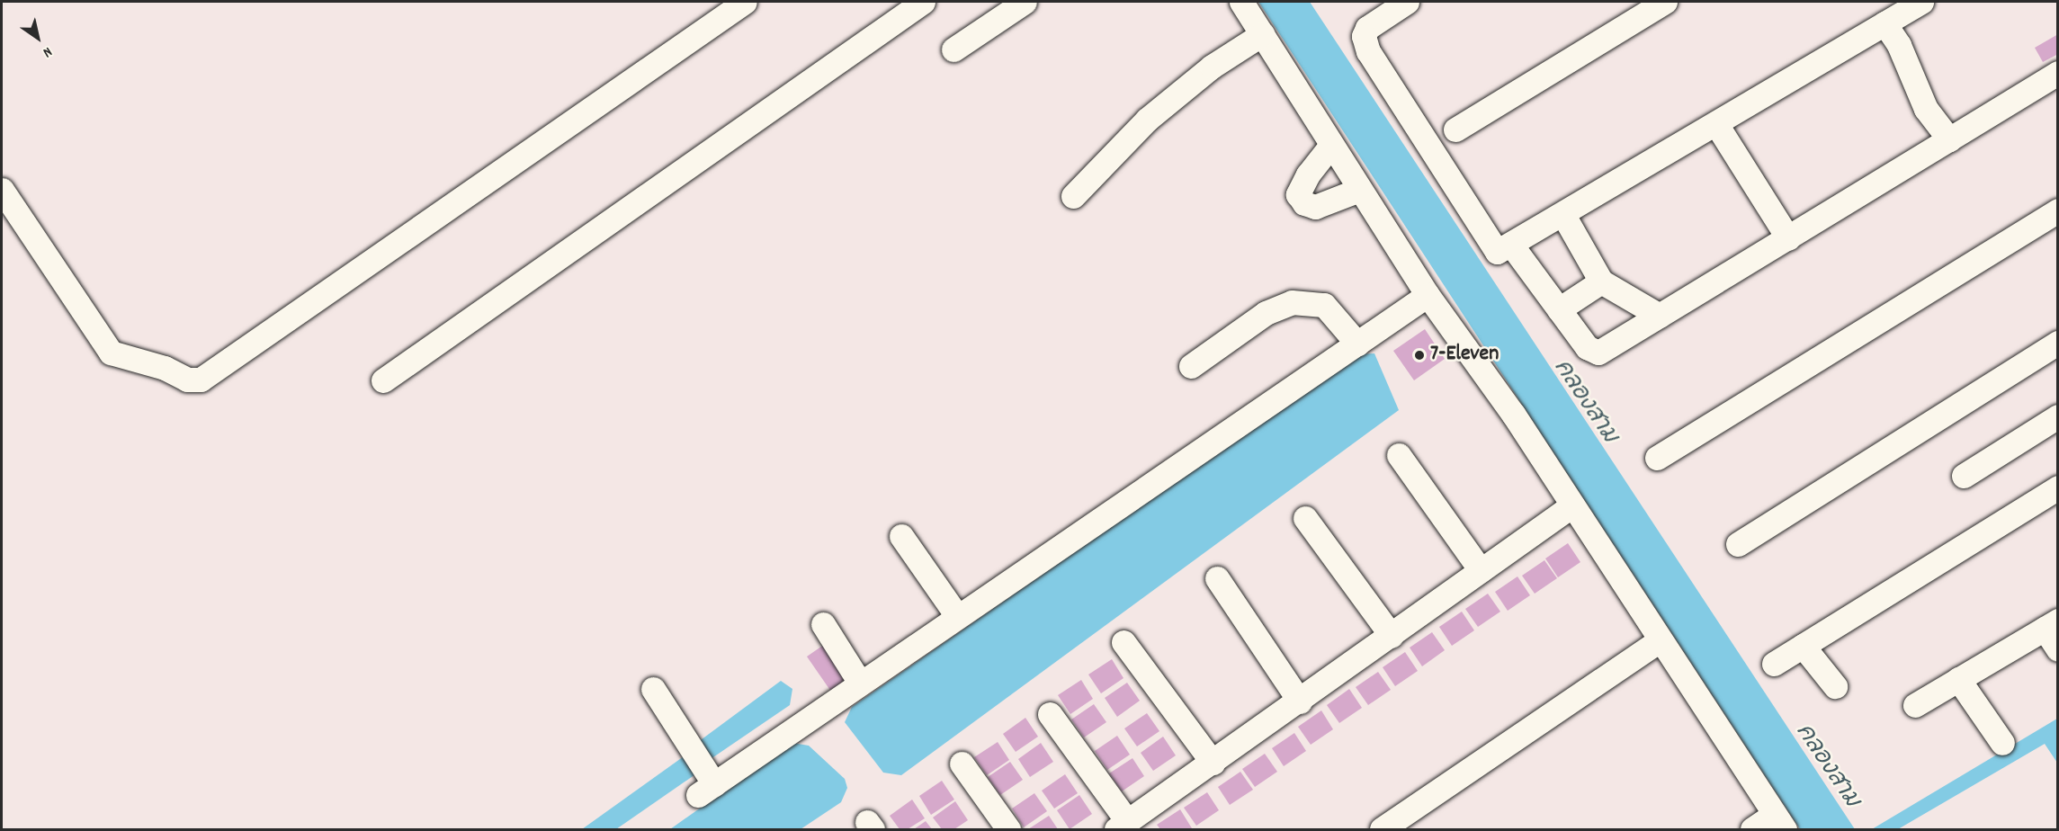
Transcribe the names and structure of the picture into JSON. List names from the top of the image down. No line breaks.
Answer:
{"water":["คลองสาม"],"places":["7-Eleven"],"north":"bottom right"}
